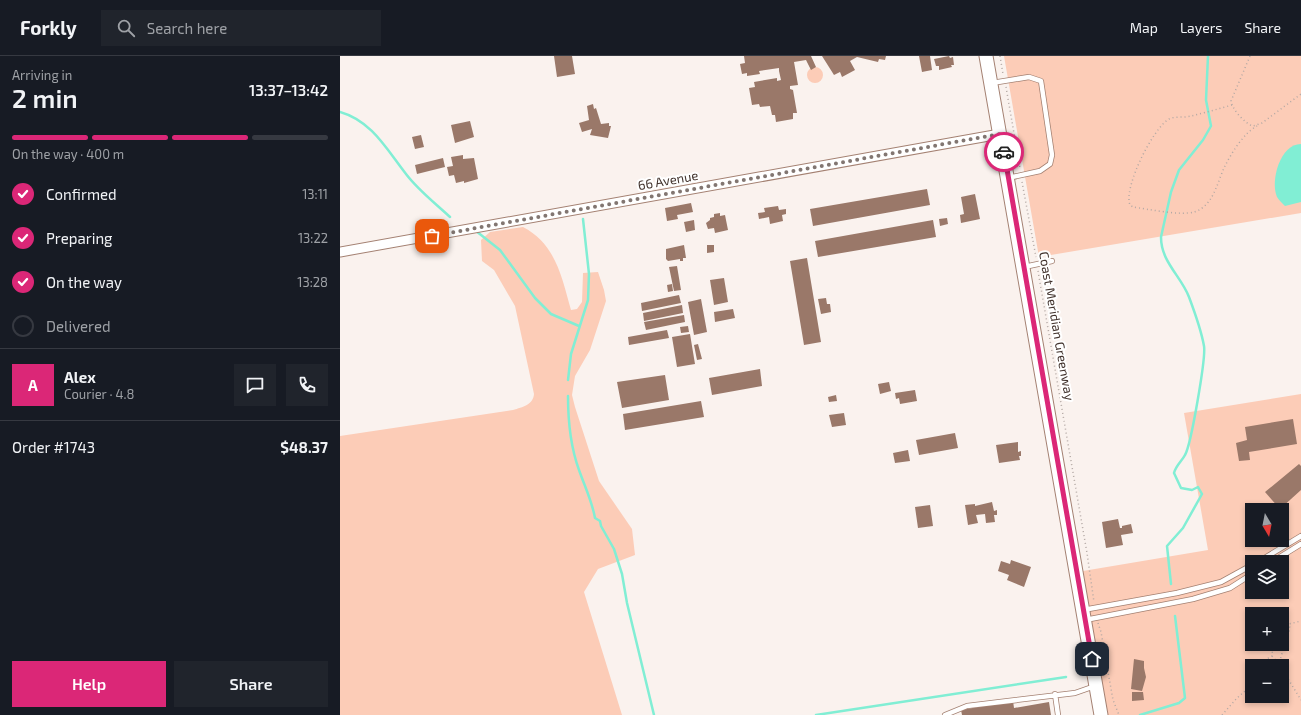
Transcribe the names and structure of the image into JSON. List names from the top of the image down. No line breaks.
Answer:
{"streets":{"street":["66 Avenue"],"path":["Coast Meridian Greenway"]},"north":"bottom","page":{"header":"Forkly","search":"Search here","nav":["Map","Layers","Share"],"heading":["2 min","Arriving in","13:37–13:42"],"panel":["Alex","Courier · 4.8","Order #1743","$48.37"],"bar":"On the way · 400 m","list":[["Confirmed","13:11"],["Preparing","13:22"],["On the way","13:28"],"Delivered"],"round":"A","map_buttons":["+","−"],"buttons":["Help","Share"]}}
